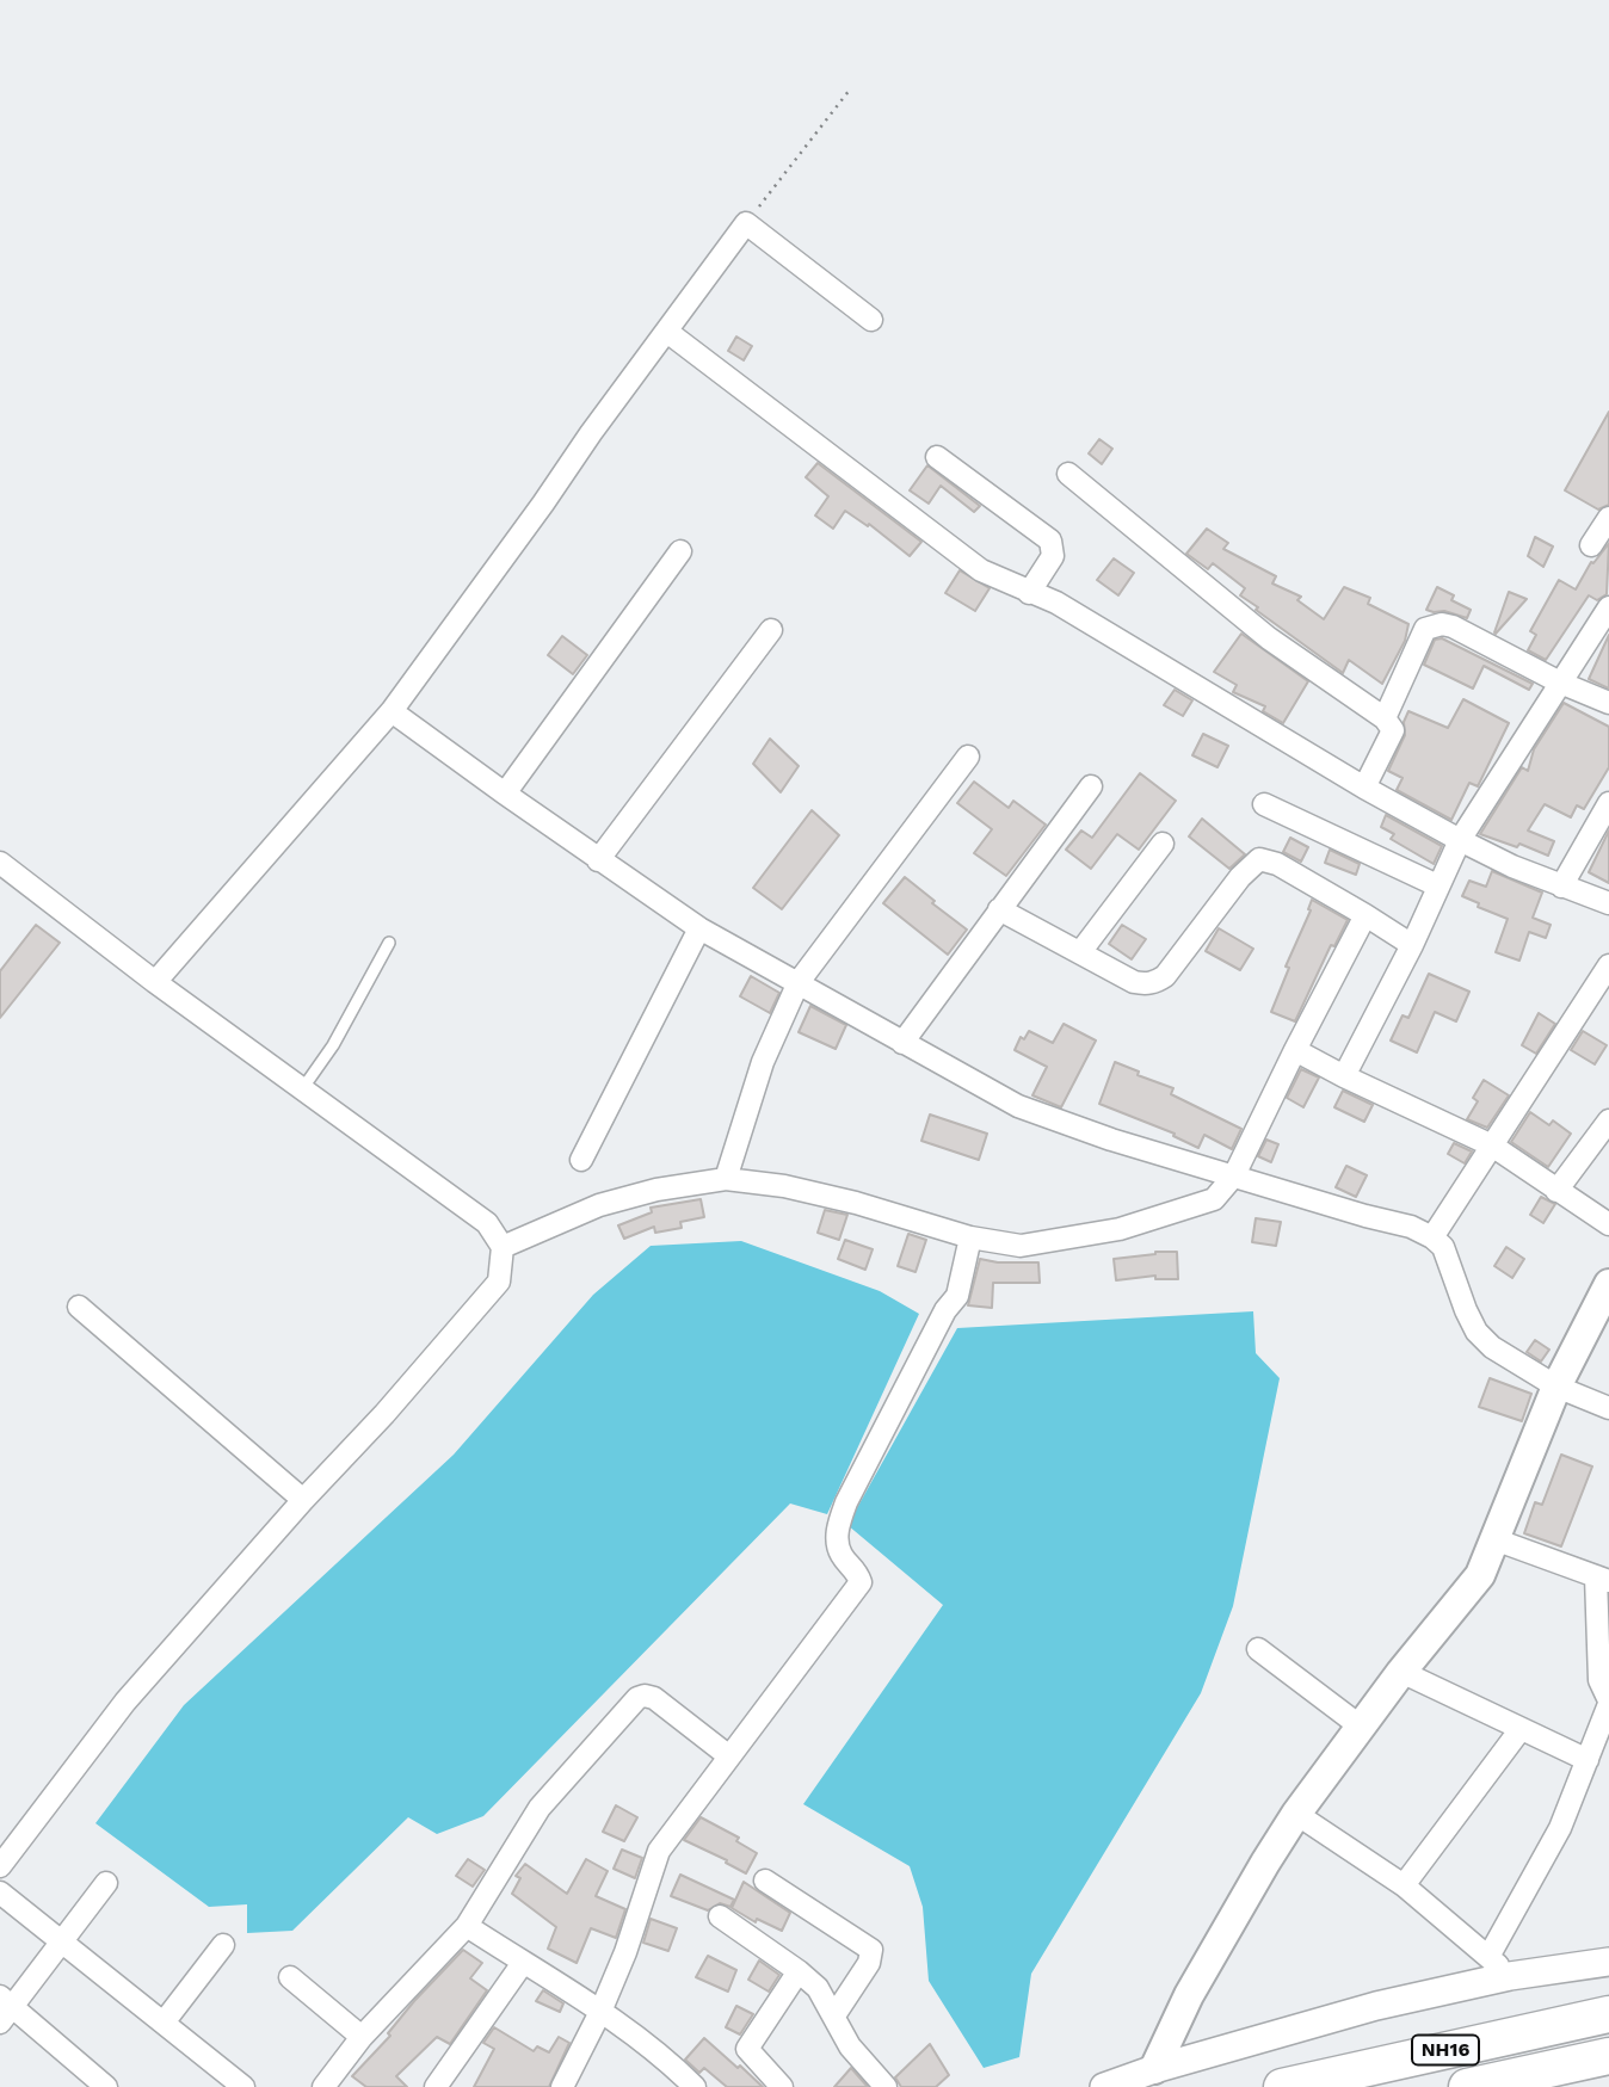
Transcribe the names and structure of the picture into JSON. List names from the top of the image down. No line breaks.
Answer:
{"streets":{"highway":["NH16"]}}
